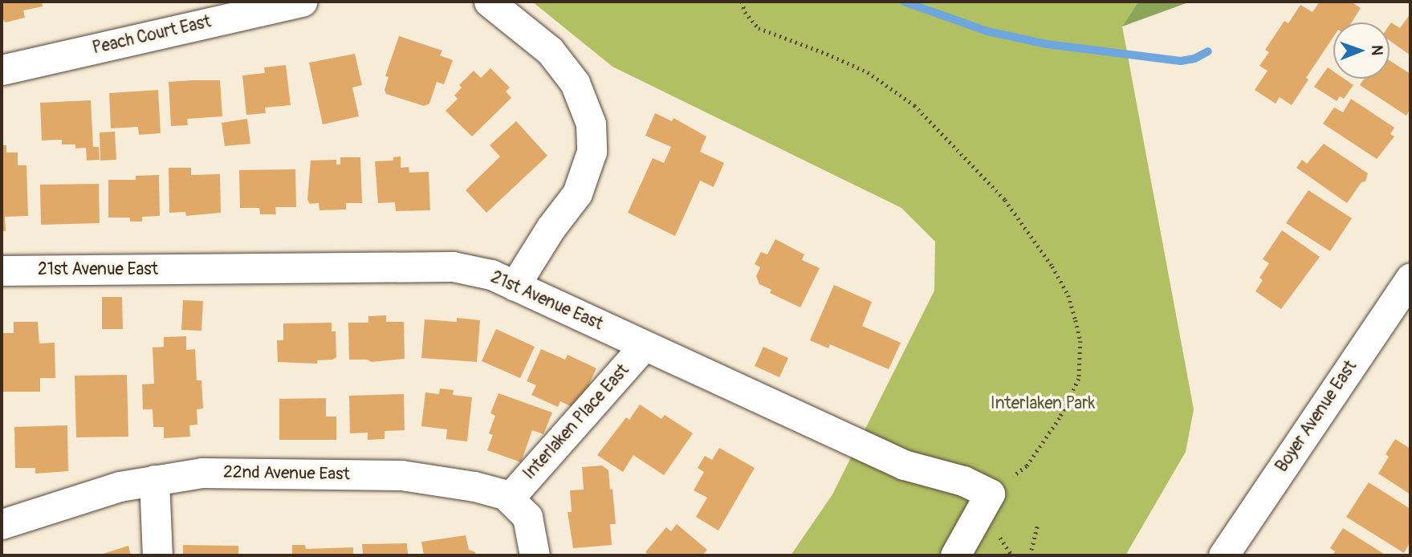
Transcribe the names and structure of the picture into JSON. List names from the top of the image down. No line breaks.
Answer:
{"streets":{"street":["Peach Court East","21st Avenue East","Boyer Avenue East","Interlaken Place East","22nd Avenue East"]},"crossings":[["21st Avenue East","Interlaken Place East"],["Interlaken Place East","22nd Avenue East"]],"parks":["Interlaken Park"],"north":"right"}
